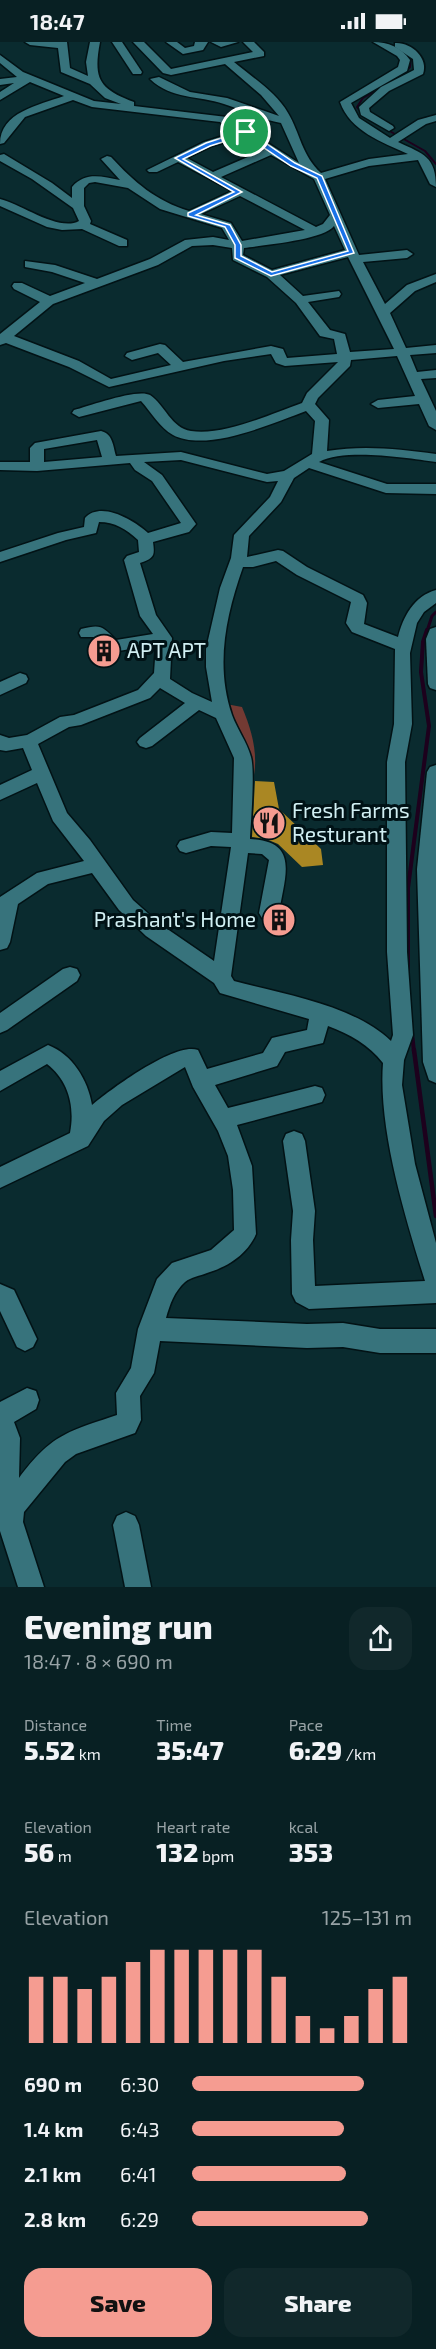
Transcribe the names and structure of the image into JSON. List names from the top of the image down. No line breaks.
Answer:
{"places":{"building":["APT APT","Prashant's Home"],"restaurant":["Fresh Farms Resturant"]},"page":{"status":"18:47","heading":["Evening run","18:47 · 8 × 690 m"],"stats":[["Distance","5.52 km"],["Time","35:47"],["Pace","6:29 /km"],["Elevation","56 m"],["Heart rate","132 bpm"],["kcal","353"]],"chart":["Elevation","125–131 m"],"list":[{"name":"690 m","note":"6:30"},{"name":"1.4 km","note":"6:43"},{"name":"2.1 km","note":"6:41"},{"name":"2.8 km","note":"6:29"}],"buttons":["Save","Share"]}}
